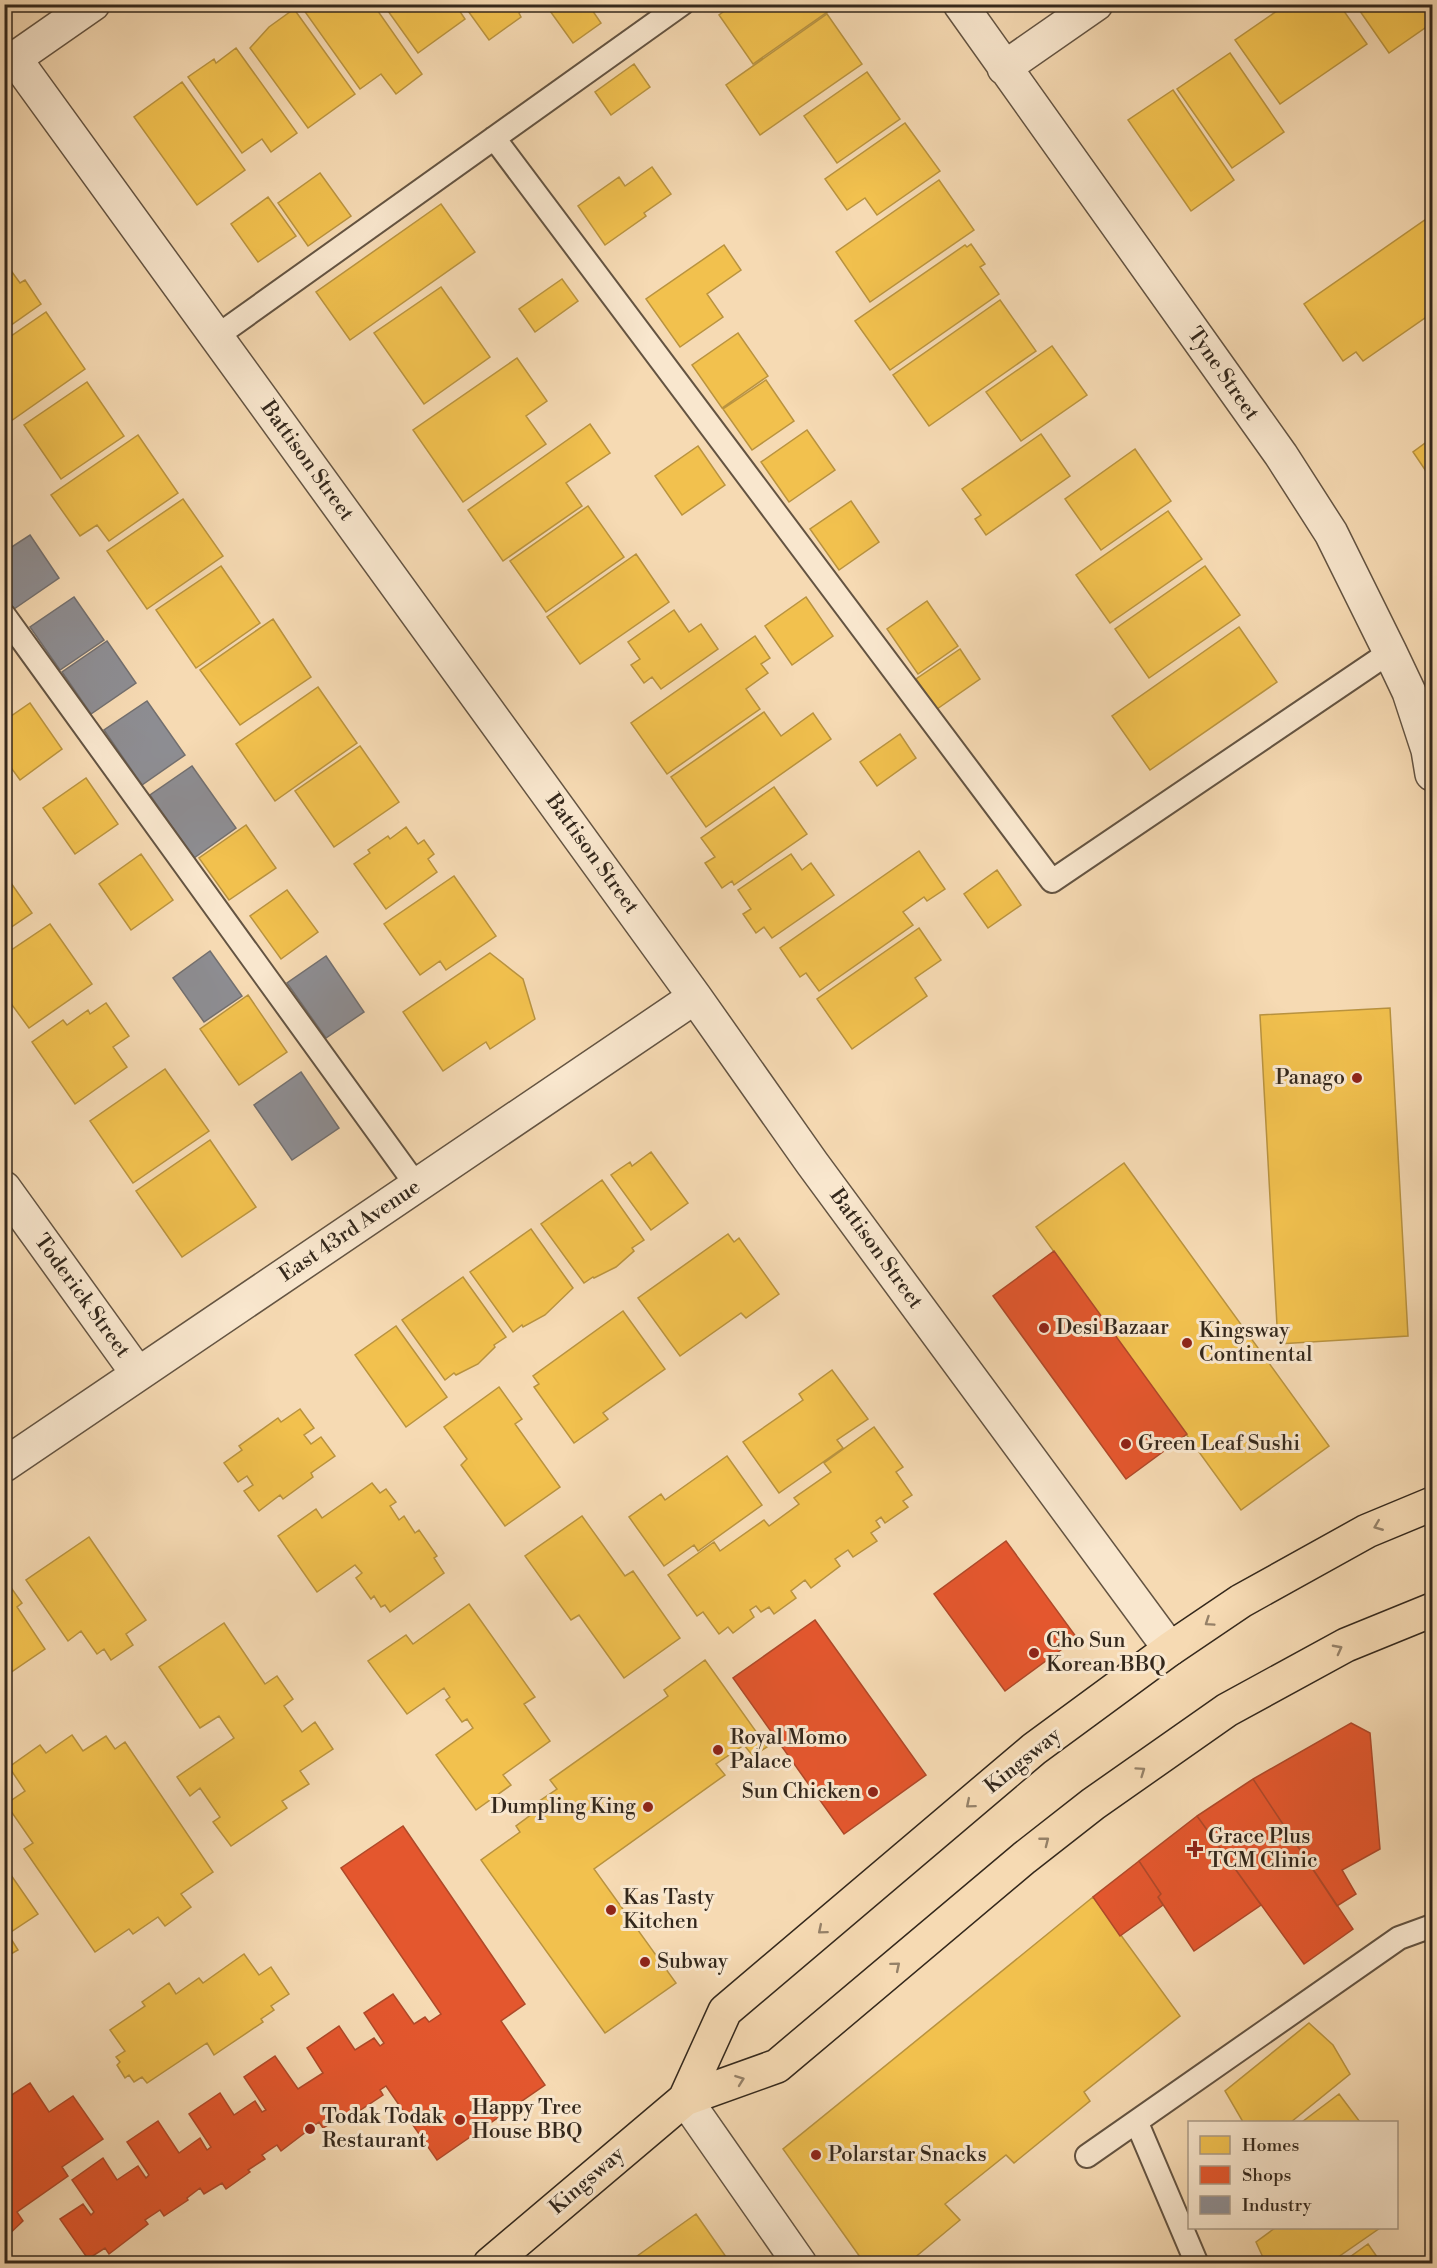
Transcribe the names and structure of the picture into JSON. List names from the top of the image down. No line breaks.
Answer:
{"streets":{"main road":["Kingsway"],"street":["Tyne Street","Battison Street","East 43rd Avenue","Toderick Street"]},"crossings":[["Battison Street","East 43rd Avenue"],["Battison Street","Kingsway"],["East 43rd Avenue","Toderick Street"]],"places":{"other":["Panago","Desi Bazaar","Kingsway Continental","Green Leaf Sushi","Cho Sun Korean BBQ","Royal Momo Palace","Sun Chicken","Dumpling King","Kas Tasty Kitchen","Subway","Happy Tree House BBQ","Todak Todak Restaurant","Polarstar Snacks"],"health":["Grace Plus TCM Clinic"]},"legend":["Homes","Shops","Industry"]}
